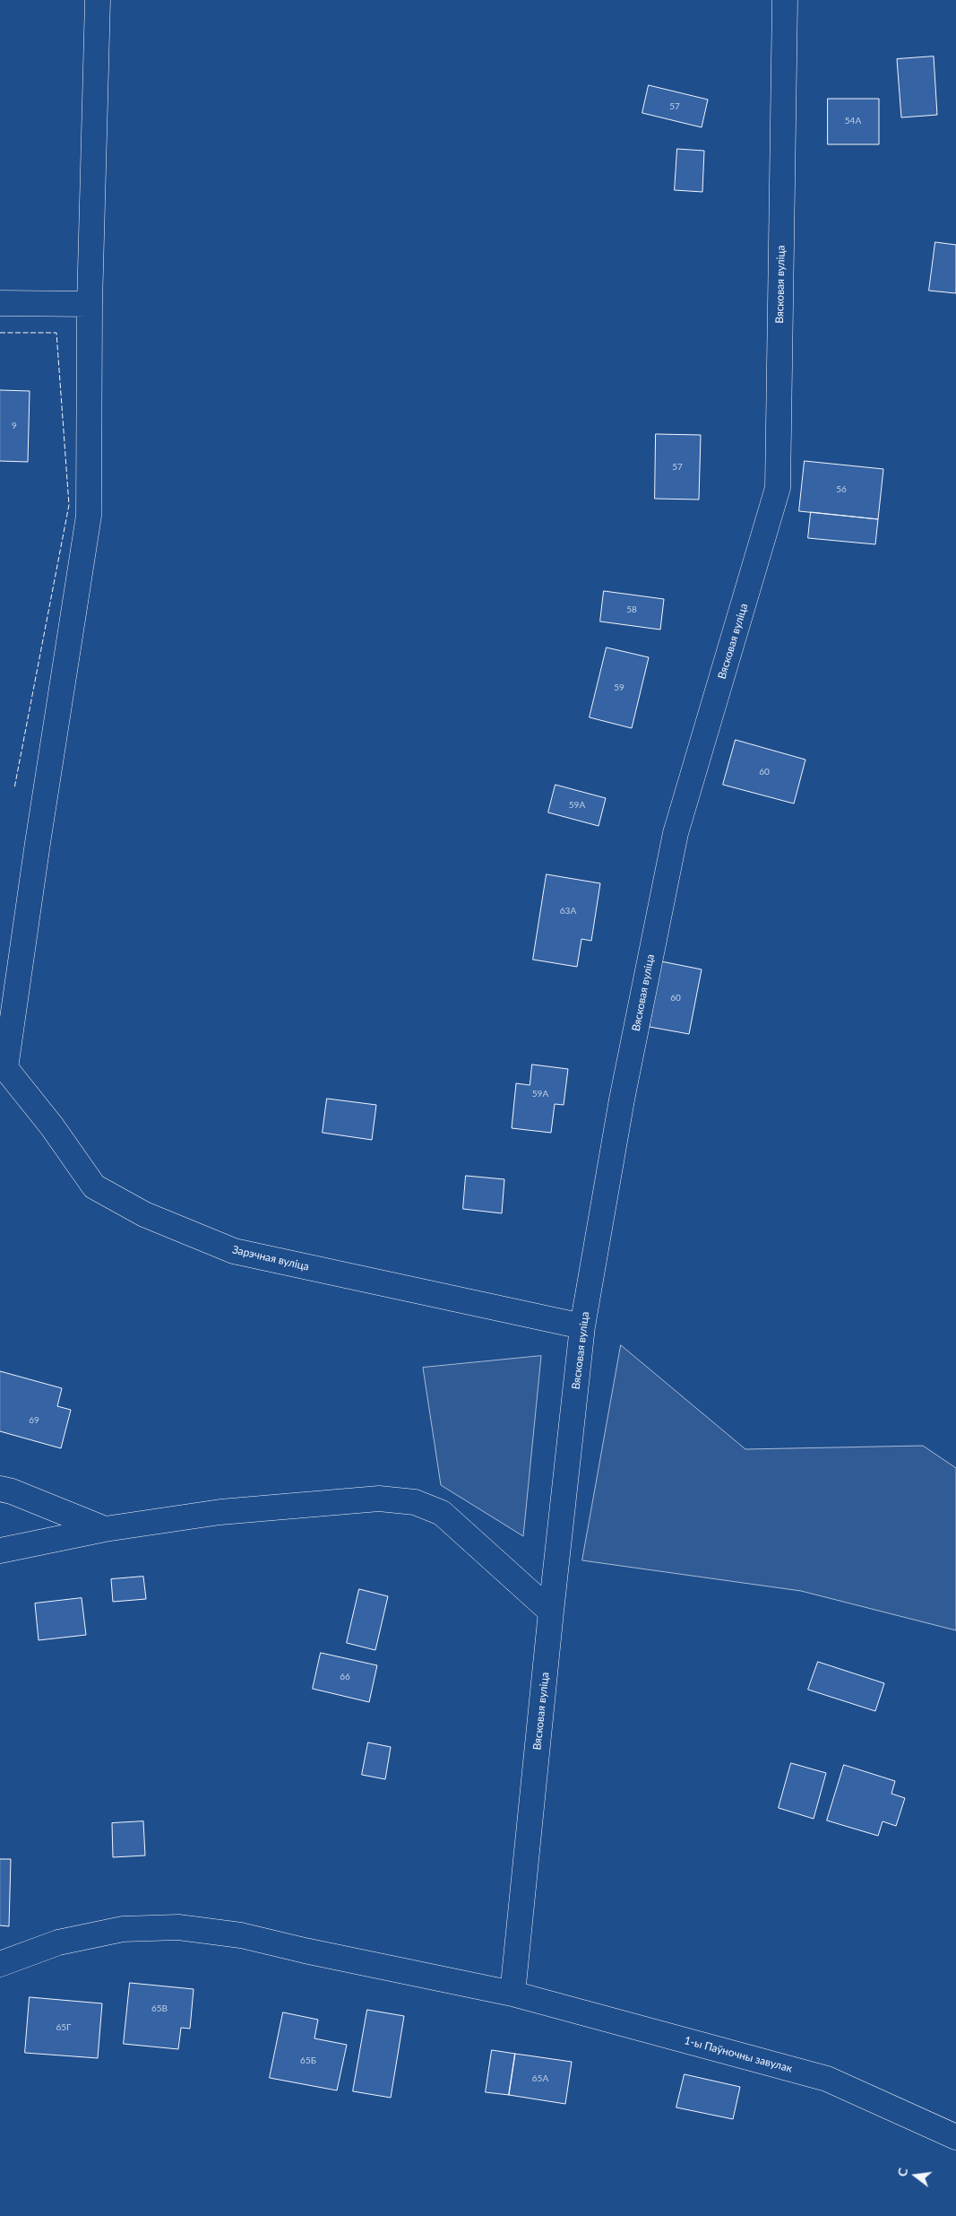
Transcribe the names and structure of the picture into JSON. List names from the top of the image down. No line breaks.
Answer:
{"streets":{"street":["Вясковая вуліца","Зарэчная вуліца","1-ы Паўночны завулак"]},"crossings":[["Вясковая вуліца","Зарэчная вуліца"],["Вясковая вуліца","1-ы Паўночны завулак"]],"house_numbers":["57","54А","9","57","56","58","59","60","59А","63А","60","59А","69","66","65В","65Г","65Б","65А"],"north":"left"}
